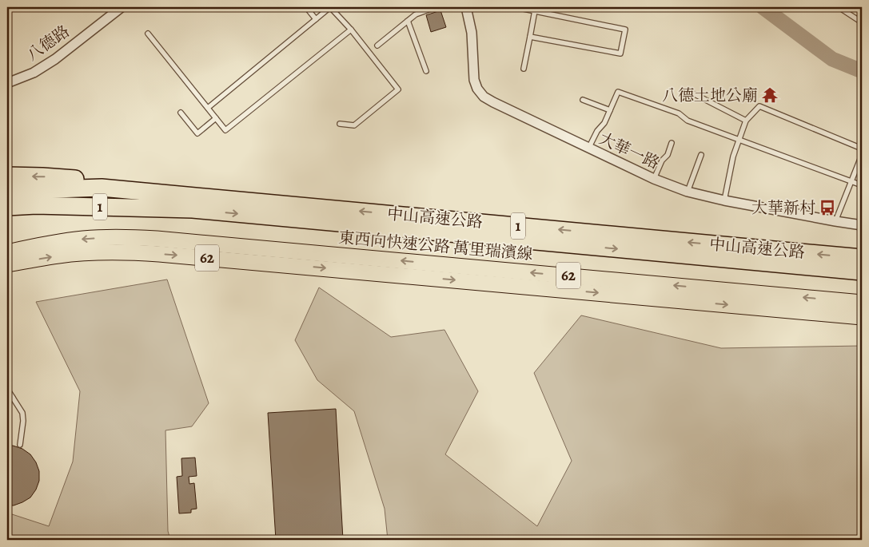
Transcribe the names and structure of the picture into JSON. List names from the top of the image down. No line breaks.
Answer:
{"streets":{"highway":["1","中山高速公路","東西向快速公路 萬里瑞濱線","62"],"street":["八德路","大華一路"]},"places":{"temple":["八德土地公廟"],"bus stop":["大華新村"]}}
